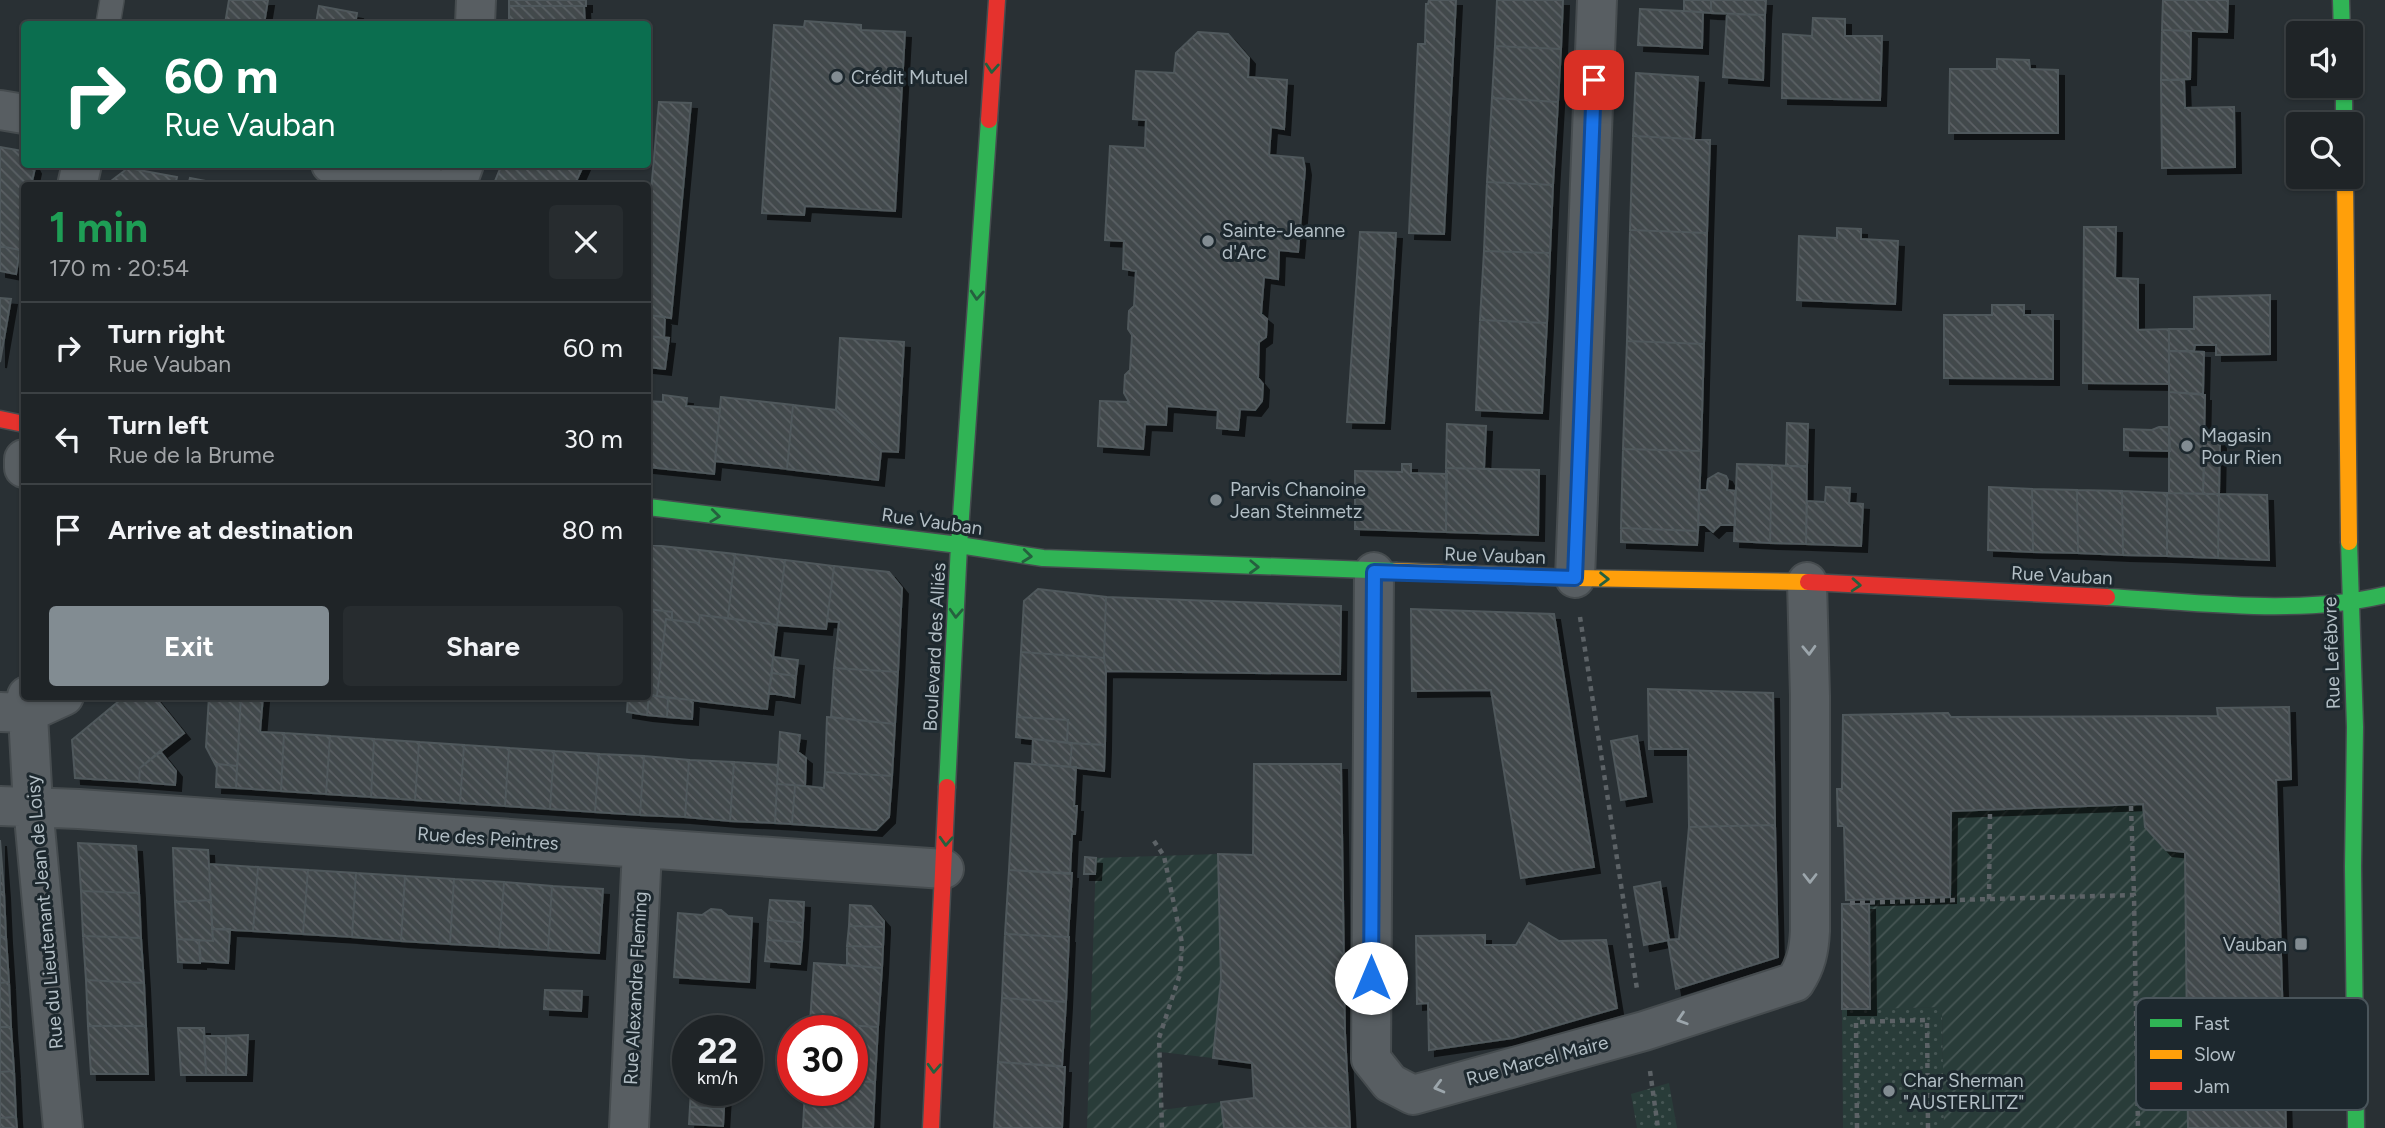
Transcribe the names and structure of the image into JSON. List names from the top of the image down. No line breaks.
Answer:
{"streets":{"main road":["Rue Vauban","Boulevard des Alliés","Rue Lefèbvre"],"street":["Rue des Peintres","Rue du Lieutenant Jean de Loisy","Rue Alexandre Fleming","Rue Marcel Maire"]},"crossings":[["Rue Vauban","Boulevard des Alliés"],["Rue Vauban","Rue Lefèbvre"],["Rue Vauban","Rue Marcel Maire"],["Boulevard des Alliés","Rue des Peintres"],["Rue des Peintres","Rue du Lieutenant Jean de Loisy"],["Rue des Peintres","Rue Alexandre Fleming"]],"one_way":["Rue Vauban","Boulevard des Alliés"],"places":{"other":["Crédit Mutuel","Sainte-Jeanne d'Arc","Magasin Pour Rien","Parvis Chanoine Jean Steinmetz","Char Sherman \"AUSTERLITZ\""],"transit":["Vauban"]},"legend":["Fast","Slow","Jam"],"page":{"turn":["60 m","Rue Vauban"],"heading":["1 min","170 m · 20:54"],"list":[{"name":"Turn right","note":"Rue Vauban","value":"60 m"},{"name":"Turn left","note":"Rue de la Brume","value":"30 m"},{"name":"Arrive at destination","value":"80 m"}],"buttons":["Exit","Share"],"speed":"22 km/h","limit":"30"}}
